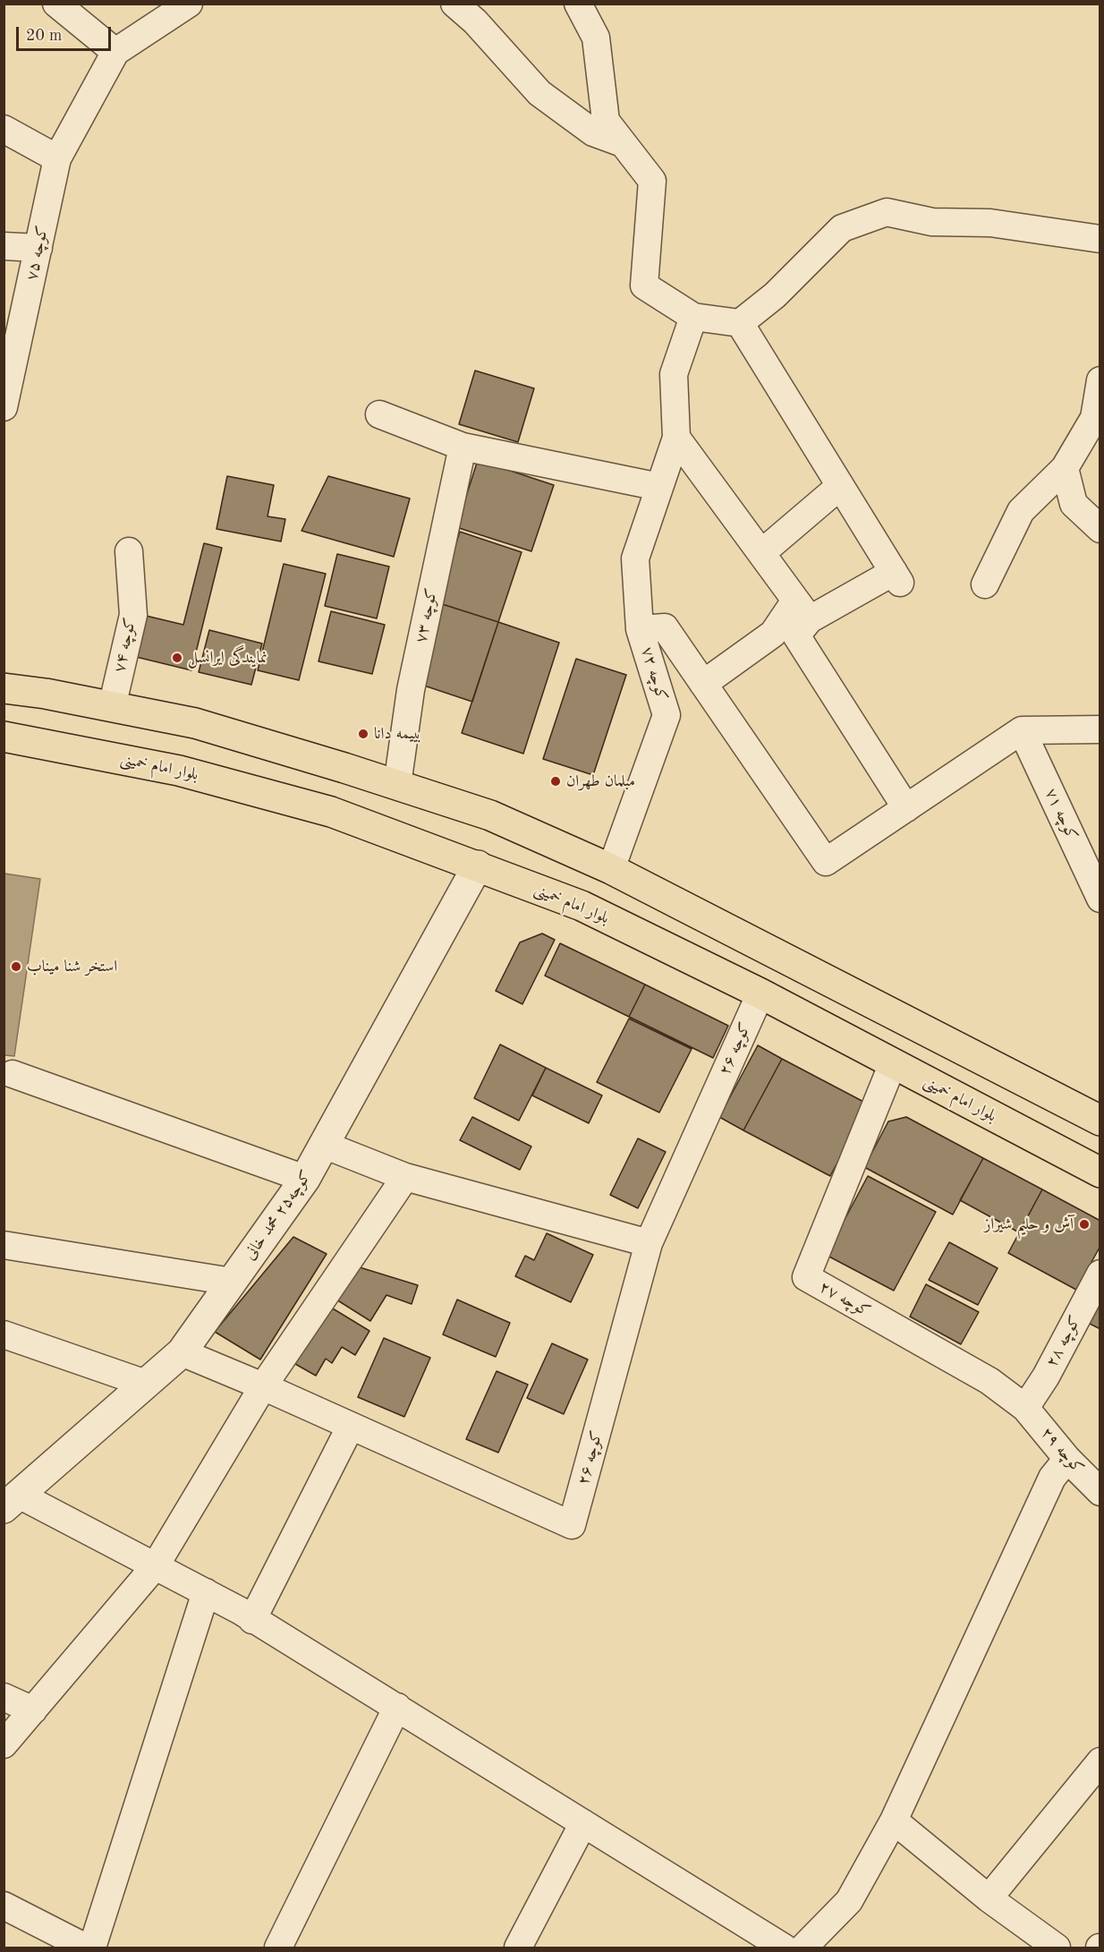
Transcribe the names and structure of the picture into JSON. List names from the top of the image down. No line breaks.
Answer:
{"streets":{"main road":["بلوار امام خمینی"],"street":["کوچه ۷۵","کوچه ۷۳","کوچه ۷۴","کوچه ۷۲","کوچه ۷۱","کوچه ۲۶","کوچه۲۵ محمد خانی","کوچه ۲۷","کوچه ۲۸","کوچه ۲۹"]},"crossings":[["بلوار امام خمینی","کوچه ۲۶"],["بلوار امام خمینی","کوچه۲۵ محمد خانی"],["بلوار امام خمینی","کوچه ۲۷"],["کوچه ۲۶","کوچه۲۵ محمد خانی"],["کوچه ۲۷","کوچه ۲۸"],["کوچه ۲۷","کوچه ۲۹"],["کوچه ۲۸","کوچه ۲۹"]],"places":["نمایندگی ایرانسل","بییمه دانا","مبلمان طهران","استخر شنا میناب","آش و حلیم شیراز"],"scale_bar":"20 m"}
